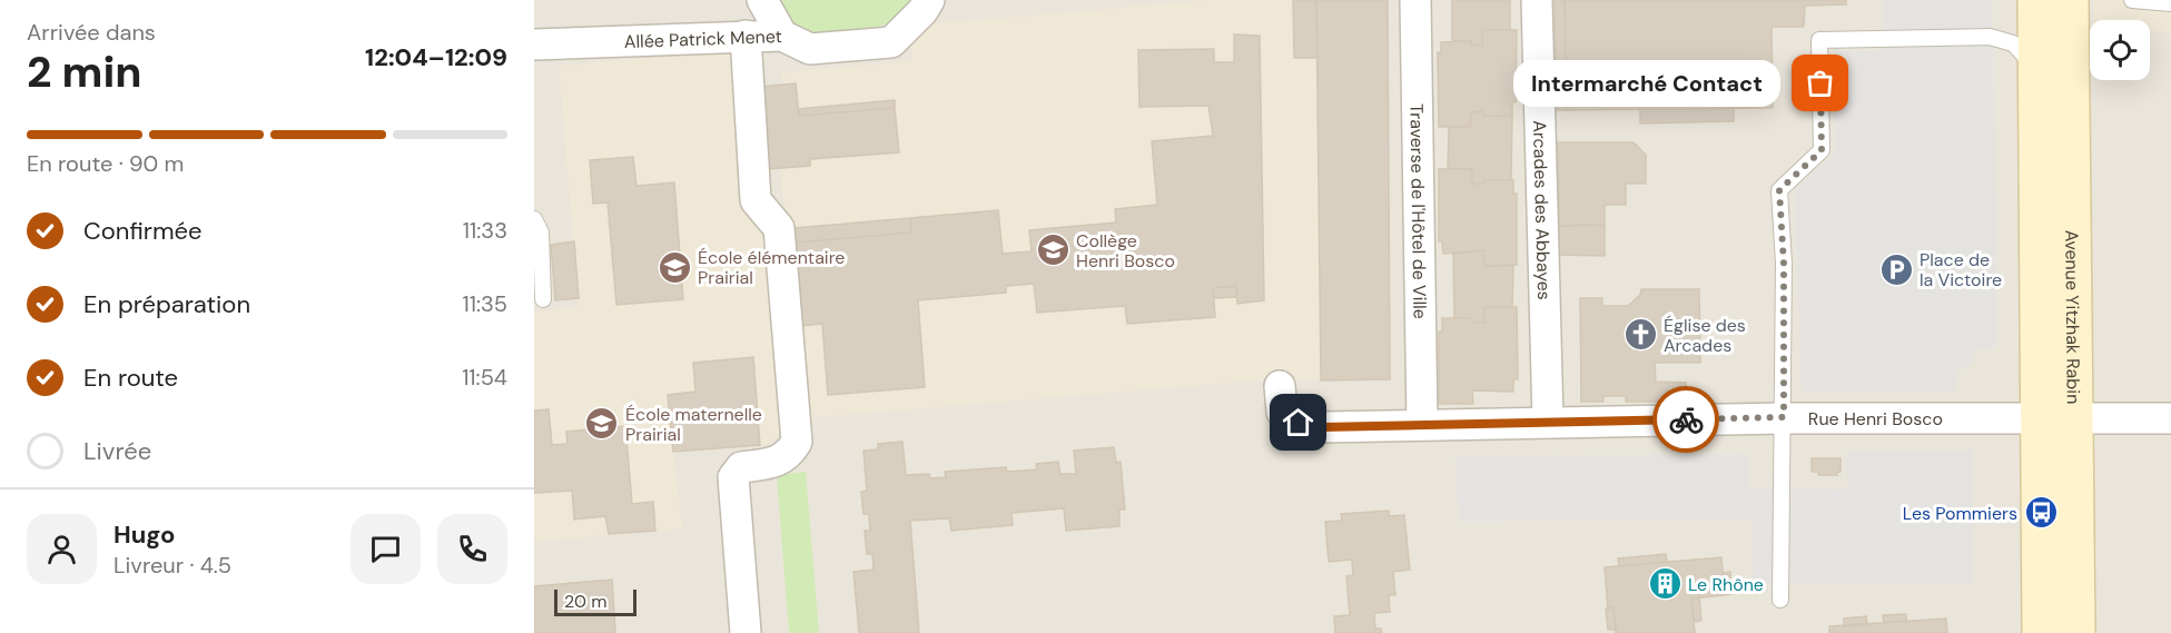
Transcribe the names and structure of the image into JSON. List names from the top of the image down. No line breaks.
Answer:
{"streets":{"main road":["Avenue Yitzhak Rabin"],"street":["Allée Patrick Menet","Arcades des Abbayes","Traverse de l'Hôtel de Ville","Rue Henri Bosco"]},"crossings":[["Arcades des Abbayes","Rue Henri Bosco"],["Traverse de l'Hôtel de Ville","Rue Henri Bosco"],["Avenue Yitzhak Rabin","Rue Henri Bosco"]],"places":{"other":["Intermarché Contact"],"school or university":["Collège Henri Bosco","École élémentaire Prairial","École maternelle Prairial"],"parking":["Place de la Victoire"],"church":["Église des Arcades"],"bus stop":["Les Pommiers"],"building":["Le Rhône"]},"scale_bar":"20 m","page":{"heading":["2 min","Arrivée dans","12:04–12:09"],"panel":["Hugo","Livreur · 4.5"],"bubble":"Intermarché Contact","bar":"En route · 90 m","list":[["Confirmée","11:33"],["En préparation","11:35"],["En route","11:54"],"Livrée"],"scale":"20 m"}}
